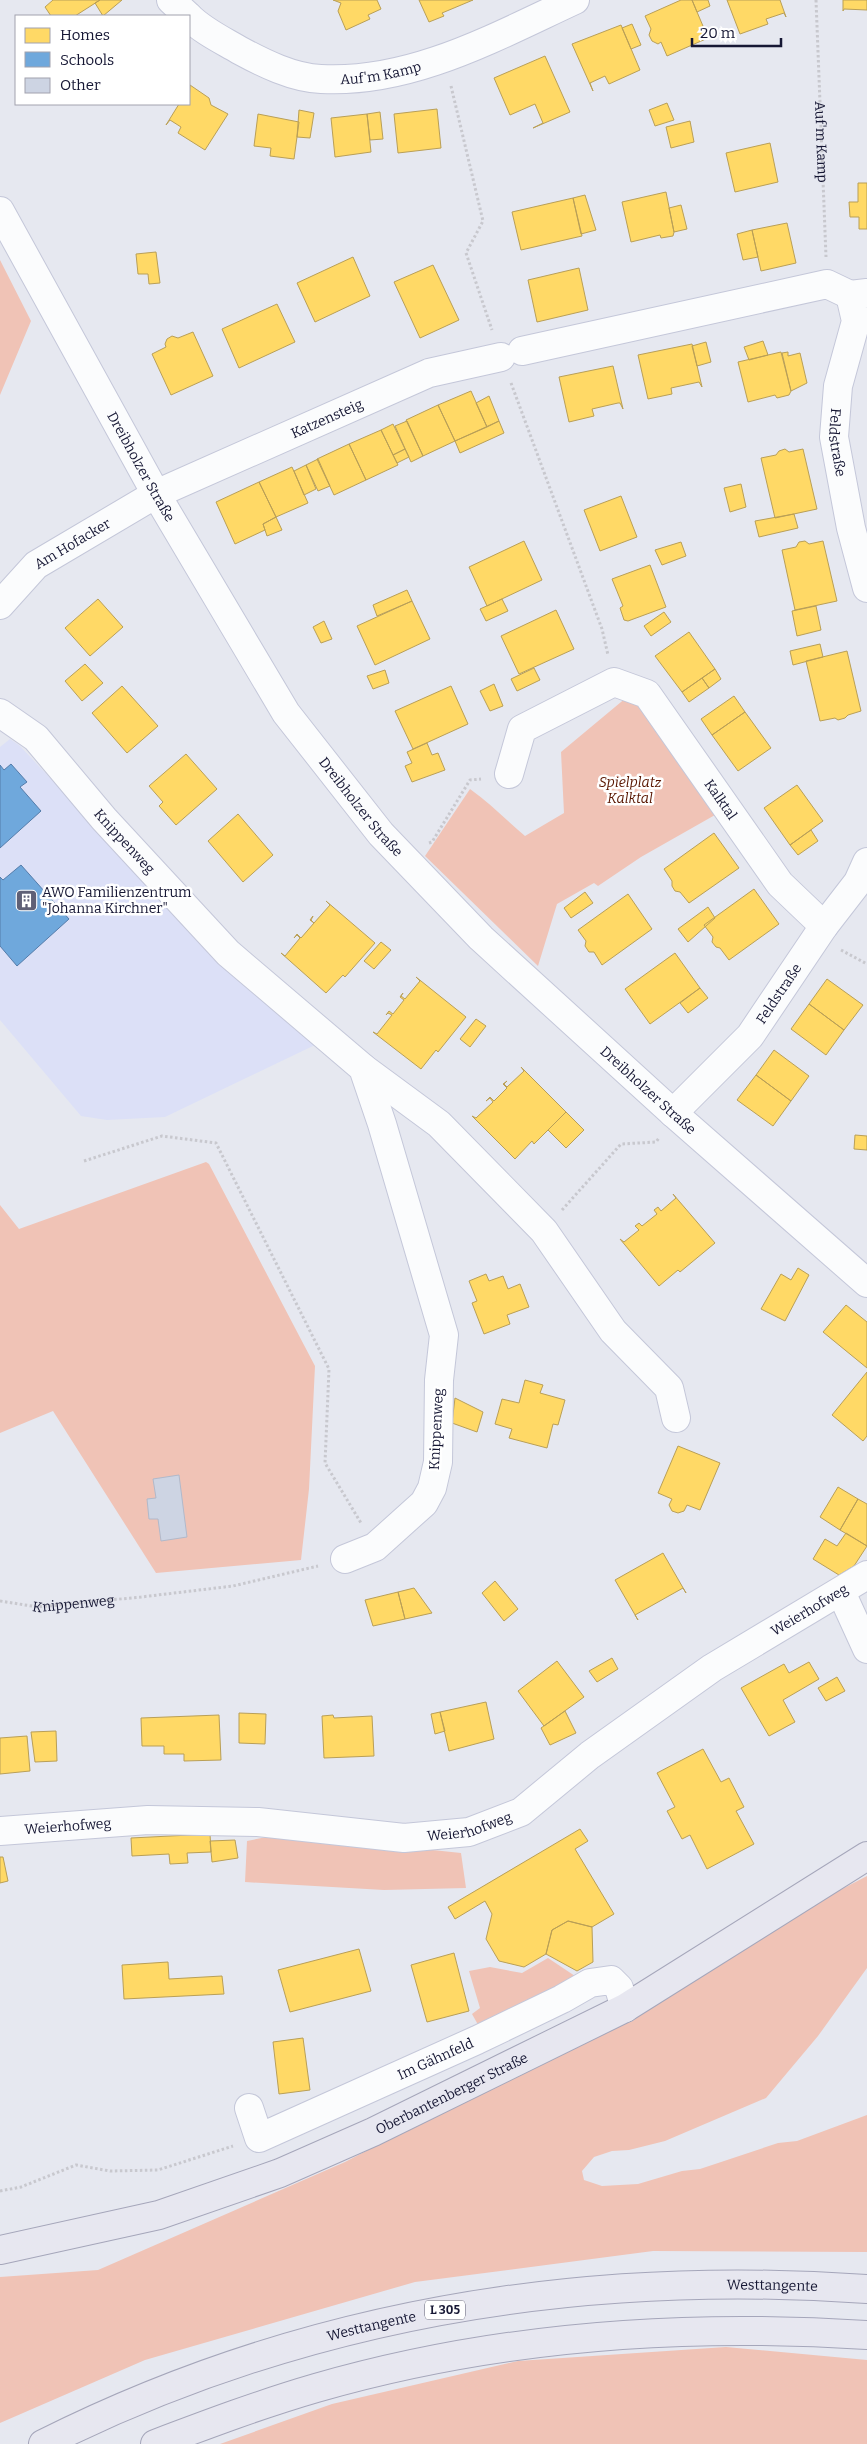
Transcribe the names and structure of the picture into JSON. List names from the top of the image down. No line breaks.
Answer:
{"streets":{"main road":["Oberbantenberger Straße","Westtangente","L 305"],"street":["Auf'm Kamp","Katzensteig","Feldstraße","Dreibholzer Straße","Am Hofacker","Kalktal","Knippenweg","Weierhofweg","Im Gähnfeld"]},"crossings":[["Auf'm Kamp","Katzensteig"],["Auf'm Kamp","Feldstraße"],["Katzensteig","Feldstraße"],["Katzensteig","Dreibholzer Straße"],["Katzensteig","Am Hofacker"],["Feldstraße","Dreibholzer Straße"],["Feldstraße","Kalktal"],["Dreibholzer Straße","Am Hofacker"],["Im Gähnfeld","Oberbantenberger Straße"]],"parks":["Spielplatz Kalktal"],"places":{"building":["AWO Familienzentrum \"Johanna Kirchner\""]},"legend":["Homes","Schools","Other"],"scale_bar":"20 m"}
